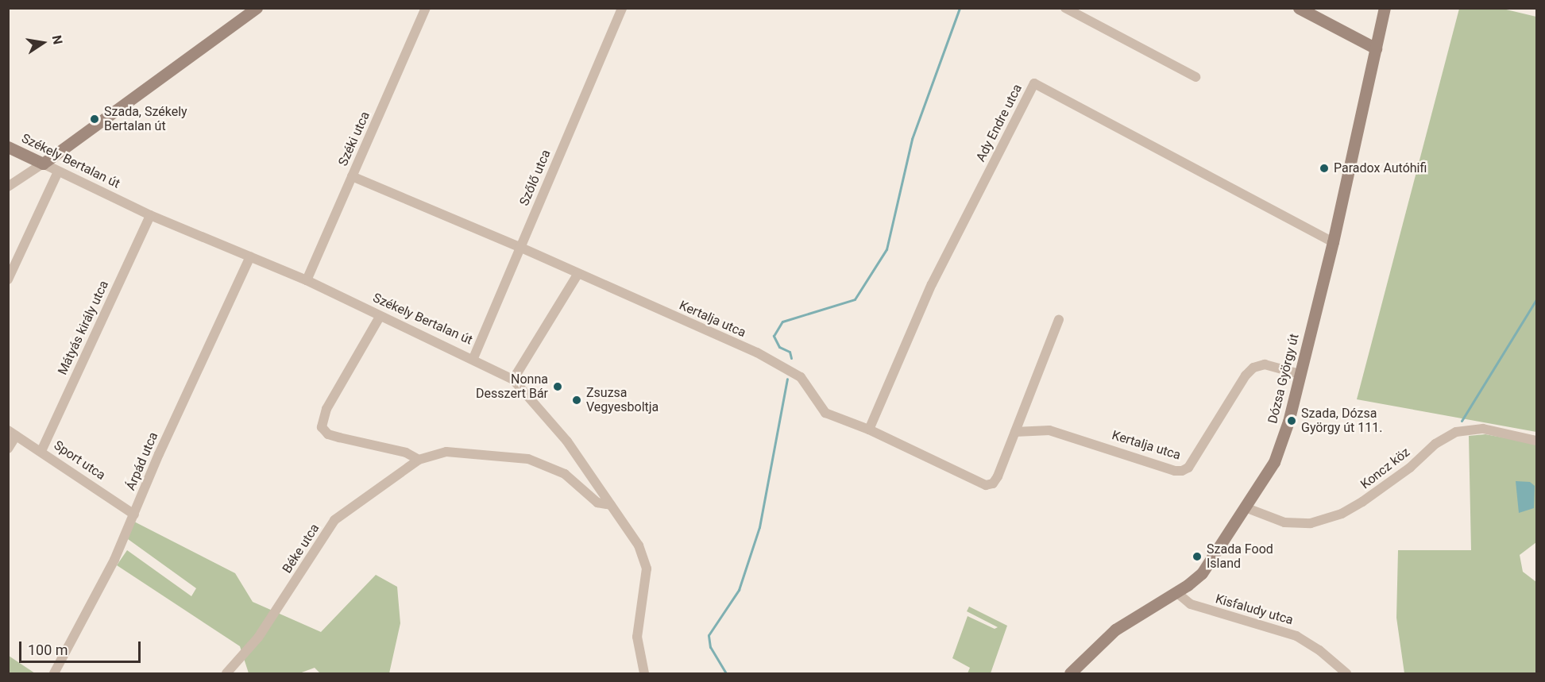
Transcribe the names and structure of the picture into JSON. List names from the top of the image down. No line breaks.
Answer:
{"streets":{"main road":["Székely Bertalan út","Dózsa György út"],"street":["Ady Endre utca","Széki utca","Szőlő utca","Kertalja utca","Mátyás király utca","Sport utca","Árpád utca","Koncz köz","Béke utca","Kisfaludy utca"]},"crossings":[["Ady Endre utca","Kertalja utca"],["Ady Endre utca","Dózsa György út"],["Széki utca","Székely Bertalan út"],["Széki utca","Kertalja utca"],["Székely Bertalan út","Szőlő utca"],["Székely Bertalan út","Mátyás király utca"],["Székely Bertalan út","Árpád utca"],["Székely Bertalan út","Béke utca"],["Szőlő utca","Kertalja utca"],["Kertalja utca","Dózsa György út"],["Mátyás király utca","Sport utca"],["Dózsa György út","Koncz köz"],["Dózsa György út","Kisfaludy utca"],["Sport utca","Árpád utca"]],"places":["Szada, Székely Bertalan út","Paradox Autóhifi","Nonna Desszert Bár","Zsuzsa Vegyesboltja","Szada, Dózsa György út 111.","Szada Food Island"],"scale_bar":"100 m","north":"right"}
